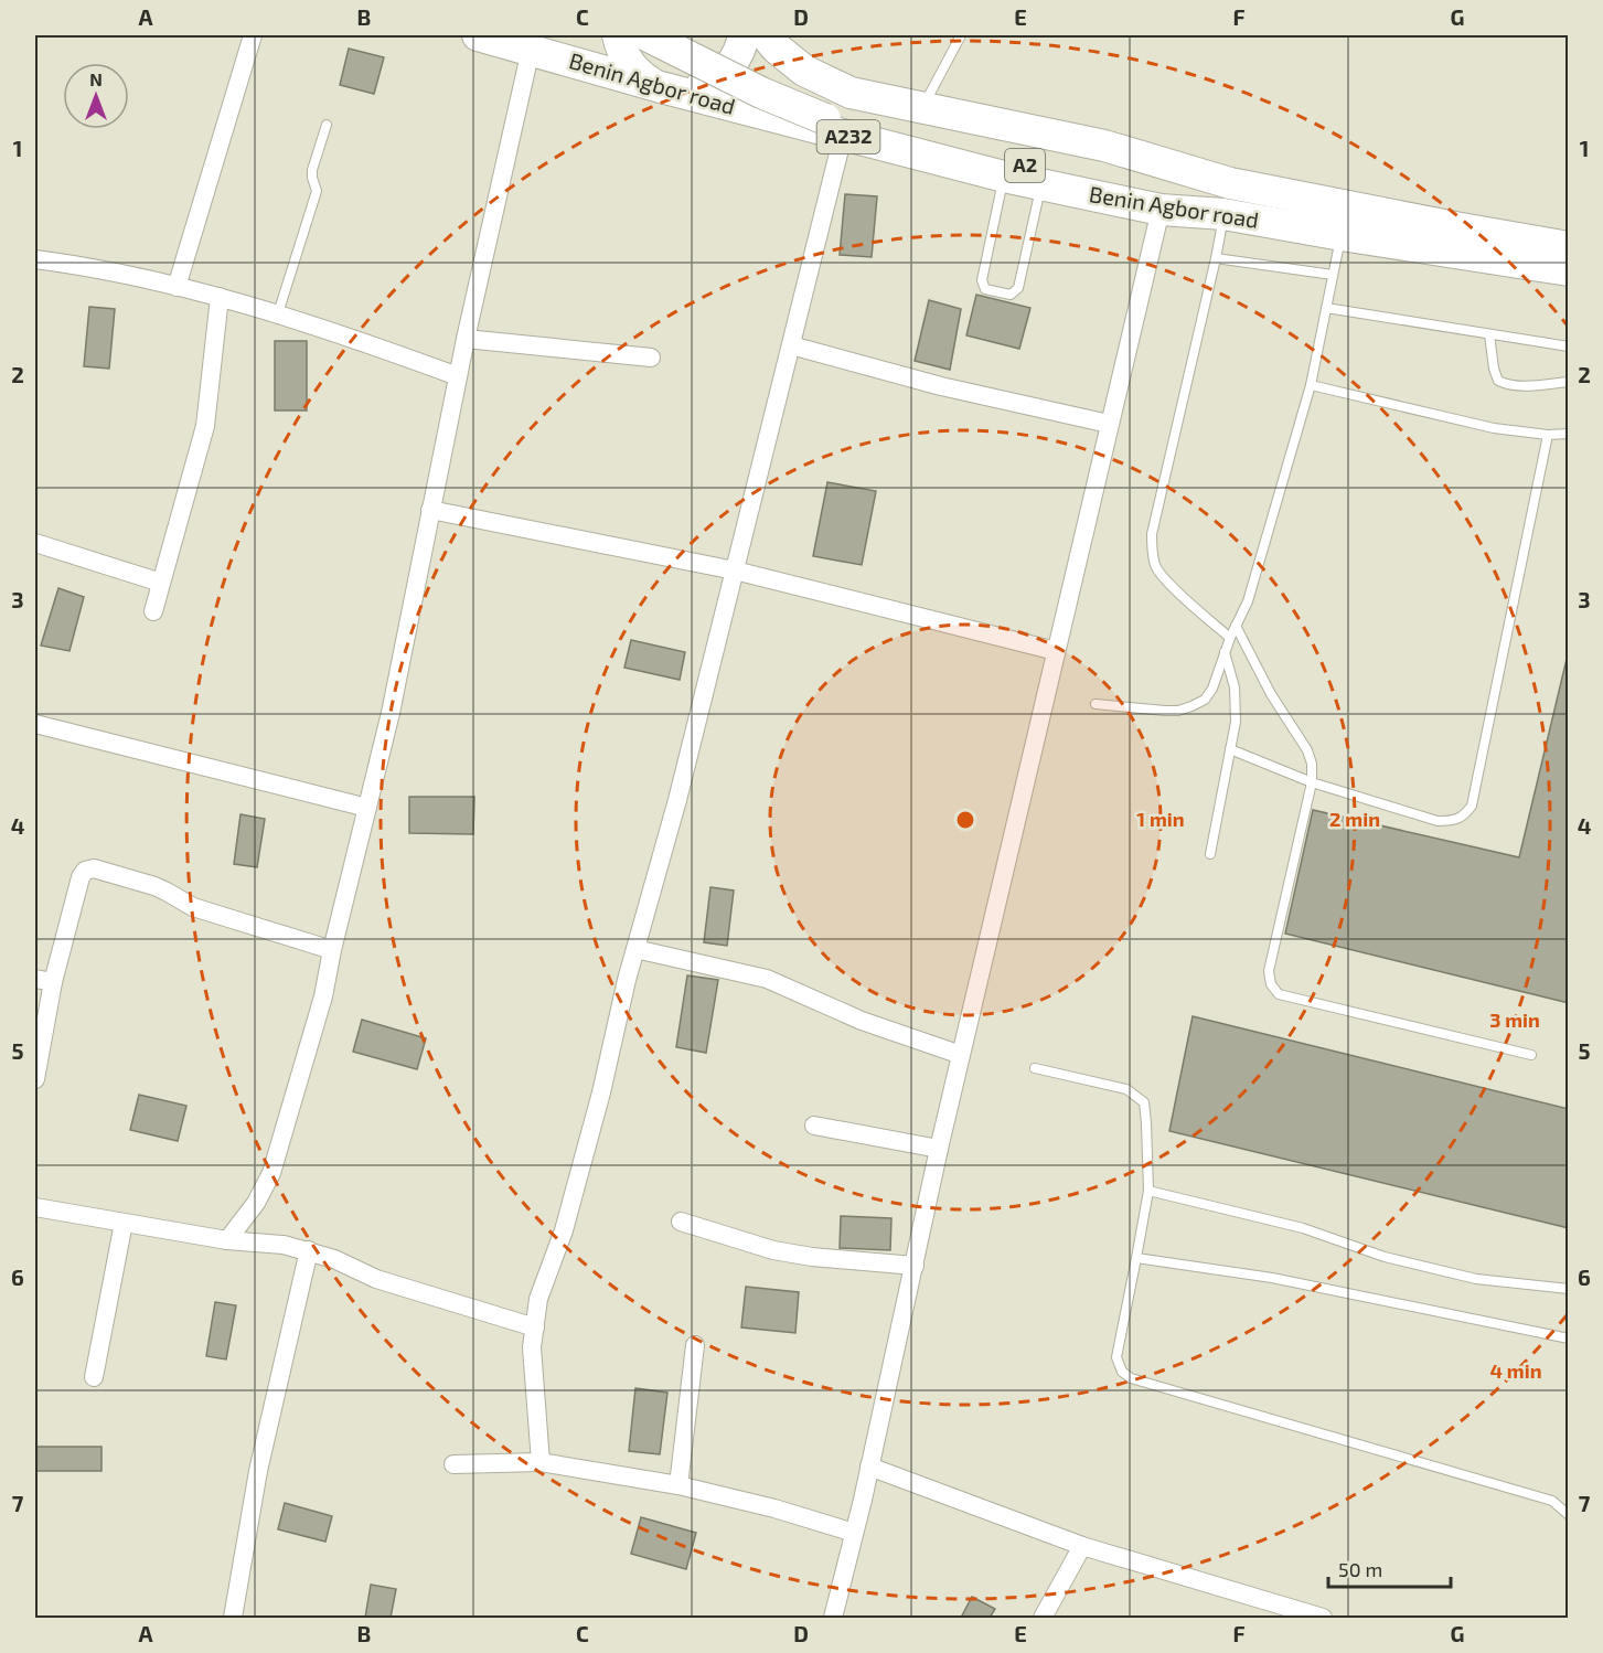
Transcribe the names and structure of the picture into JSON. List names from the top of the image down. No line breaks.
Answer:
{"streets":{"highway":["Benin Agbor road","A232","A2"]},"crossings":[["Benin Agbor road","A2"]],"scale_bar":"50 m","north":"top","grid":{"columns":["A","B","C","D","E","F","G"],"rows":["1","2","3","4","5","6","7"]},"rings":["1 min","2 min","3 min","4 min"]}
